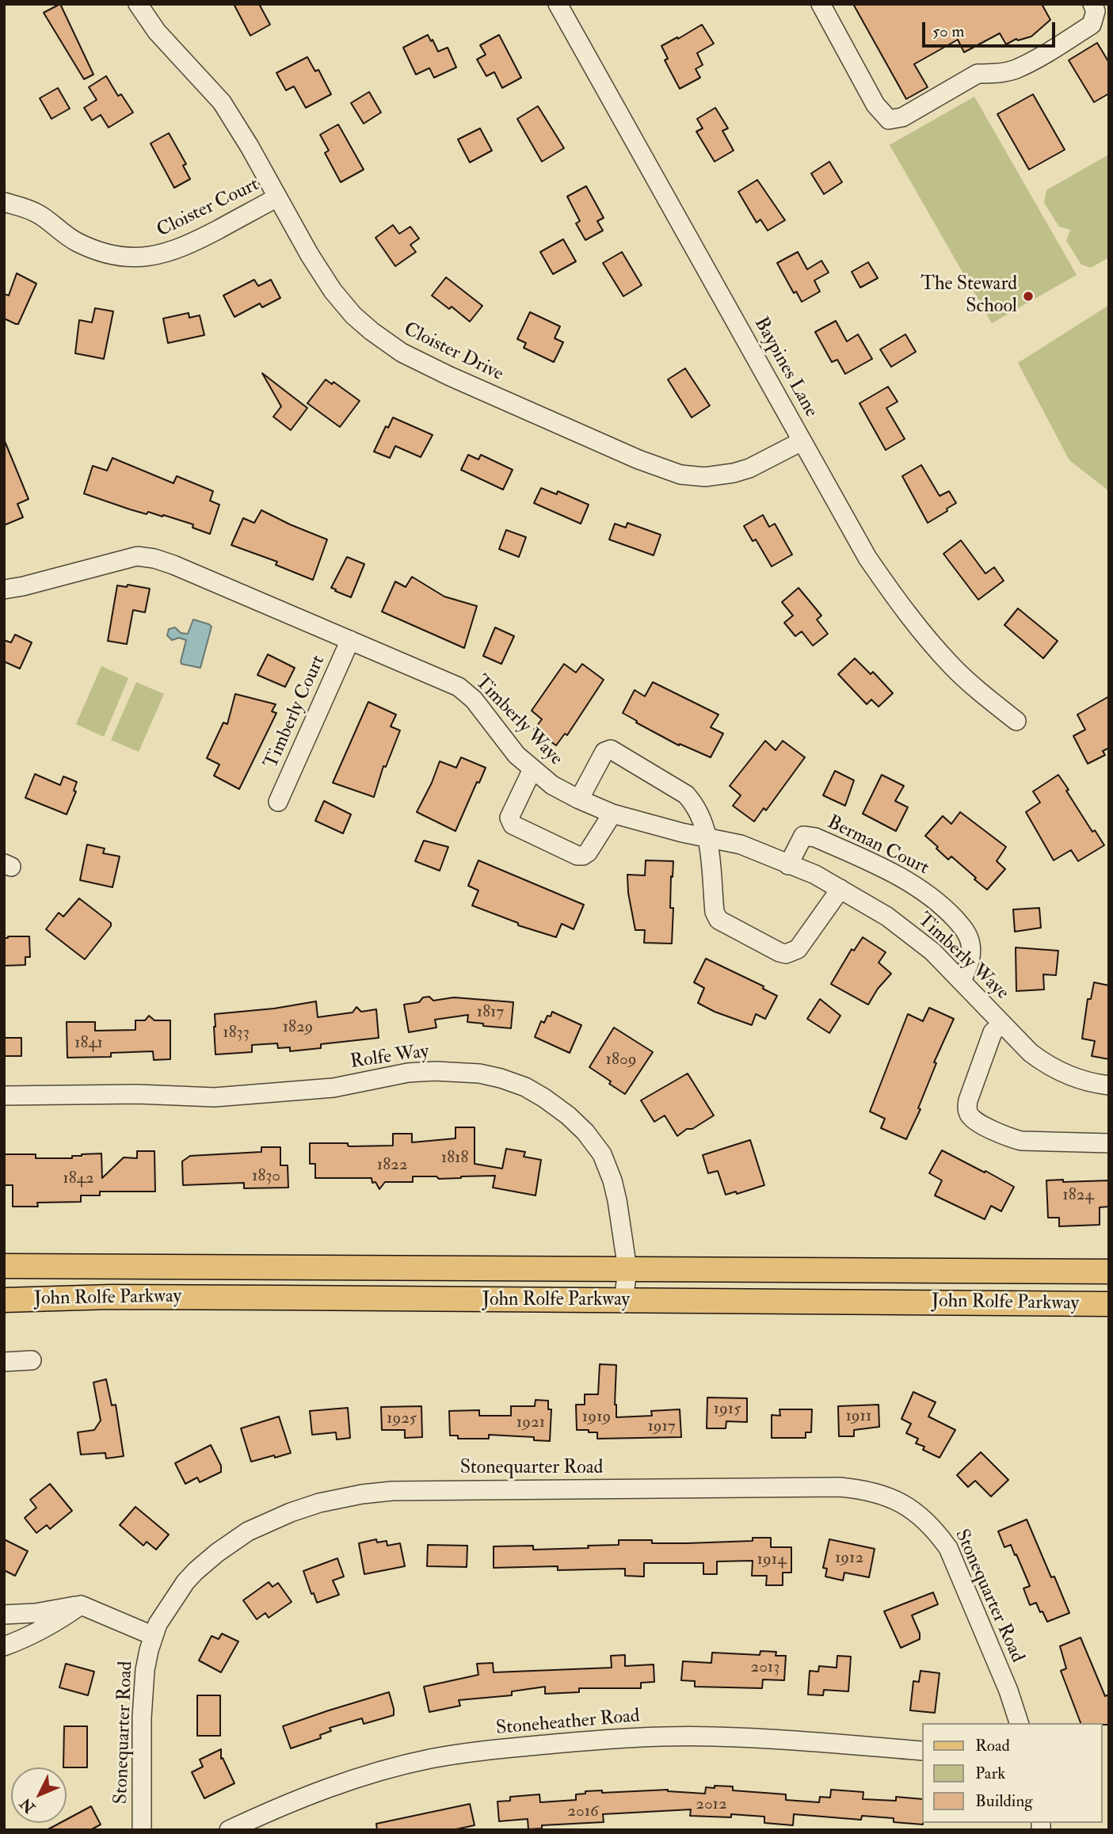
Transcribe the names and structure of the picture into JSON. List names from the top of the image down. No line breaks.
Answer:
{"streets":{"main road":["John Rolfe Parkway"],"street":["Cloister Court","Cloister Drive","Baypines Lane","Timberly Court","Timberly Waye","Berman Court","Rolfe Way","Stonequarter Road","Stoneheather Road"]},"crossings":[["Cloister Court","Cloister Drive"],["Cloister Drive","Baypines Lane"],["Timberly Court","Timberly Waye"],["Timberly Waye","Berman Court"],["Rolfe Way","John Rolfe Parkway"]],"places":["The Steward School"],"house_numbers":["1817","1829","1833","1841","1809","1818","1822","1830","1842","1824","1915","1911","1919","1925","1921","1917","1912","1914","2013","2012","2016"],"legend":["Road","Park","Building"],"scale_bar":"50 m","north":"bottom left"}
